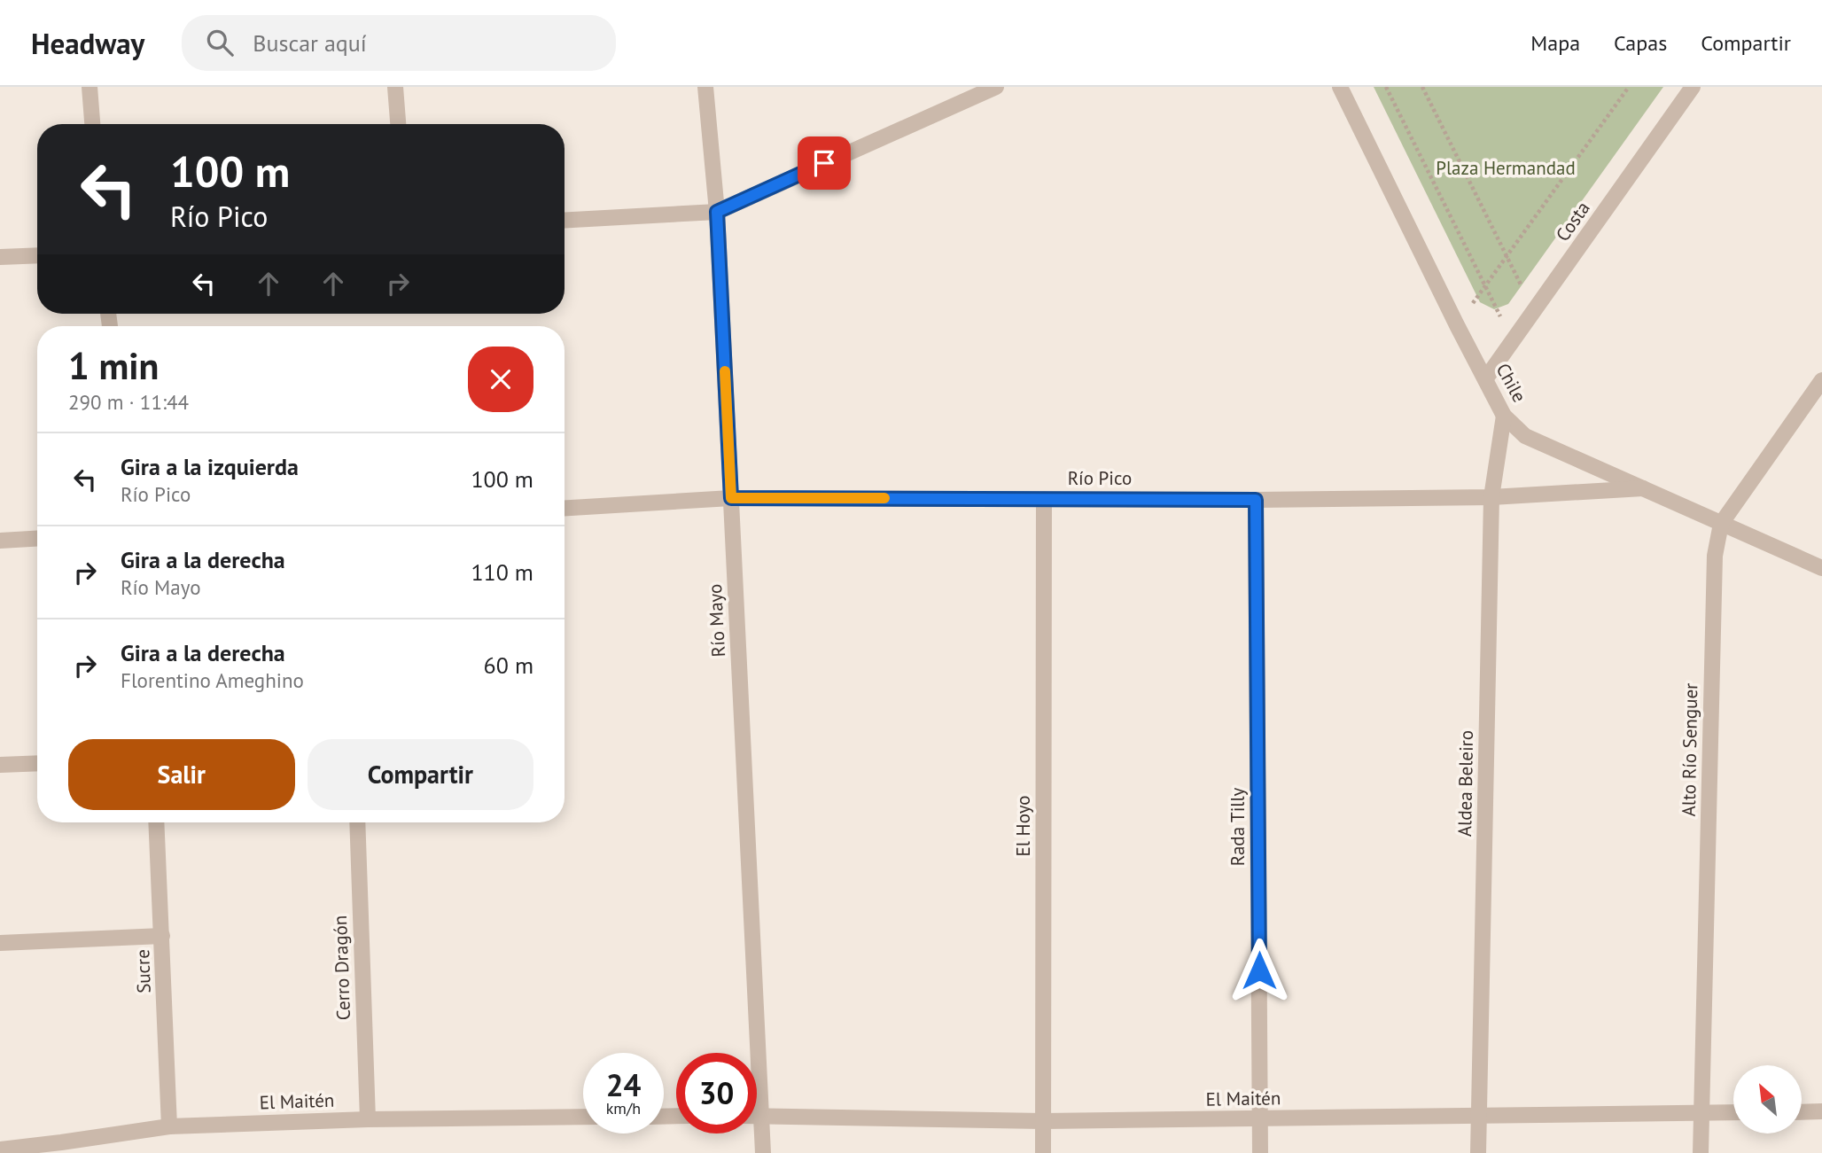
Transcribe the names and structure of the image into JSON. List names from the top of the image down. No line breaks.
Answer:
{"streets":{"street":["Costa","Chile","Río Pico","Río Mayo","Alto Río Senguer","Aldea Beleiro","El Hoyo","Rada Tilly","Cerro Dragón","Sucre","El Maitén"]},"crossings":[["Costa","Chile"],["Chile","Río Pico"],["Chile","Alto Río Senguer"],["Chile","Aldea Beleiro"],["Río Pico","Río Mayo"],["Río Pico","Aldea Beleiro"],["Río Pico","El Hoyo"],["Río Pico","Rada Tilly"],["Río Mayo","El Maitén"],["Alto Río Senguer","El Maitén"],["Aldea Beleiro","El Maitén"],["El Hoyo","El Maitén"],["Rada Tilly","El Maitén"],["Cerro Dragón","El Maitén"],["Sucre","El Maitén"]],"parks":["Plaza Hermandad"],"north":"top left","page":{"header":"Headway","search":"Buscar aquí","nav":["Mapa","Capas","Compartir"],"turn":["100 m","Río Pico"],"heading":["1 min","290 m · 11:44"],"list":[{"name":"Gira a la izquierda","note":"Río Pico","value":"100 m"},{"name":"Gira a la derecha","note":"Río Mayo","value":"110 m"},{"name":"Gira a la derecha","note":"Florentino Ameghino","value":"60 m"}],"buttons":["Salir","Compartir"],"speed":"24 km/h","limit":"30"}}
